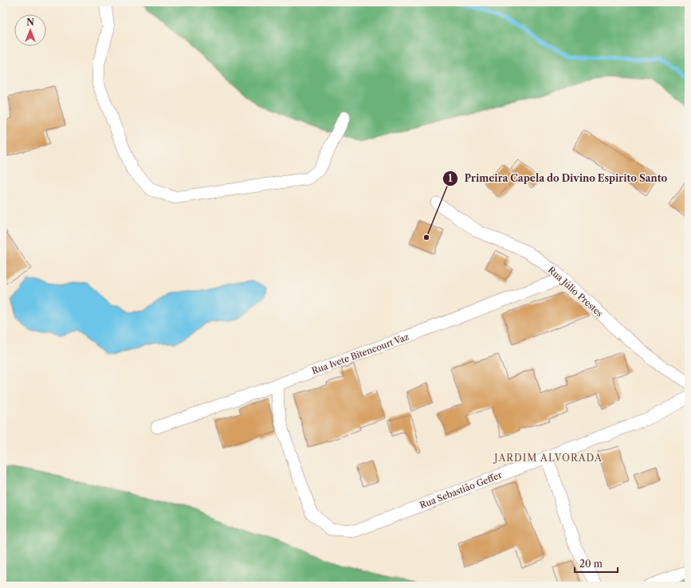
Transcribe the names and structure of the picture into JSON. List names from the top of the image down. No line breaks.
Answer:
{"streets":{"street":["Rua Júlio Prestes","Rua Ivete Bitencourt Vaz","Rua Sebastião Geffer"]},"crossings":[["Rua Júlio Prestes","Rua Ivete Bitencourt Vaz"],["Rua Ivete Bitencourt Vaz","Rua Sebastião Geffer"]],"districts":["JARDIM ALVORADA"],"places":["Primeira Capela do Divino Espirito Santo"],"scale_bar":"20 m","north":"top"}
